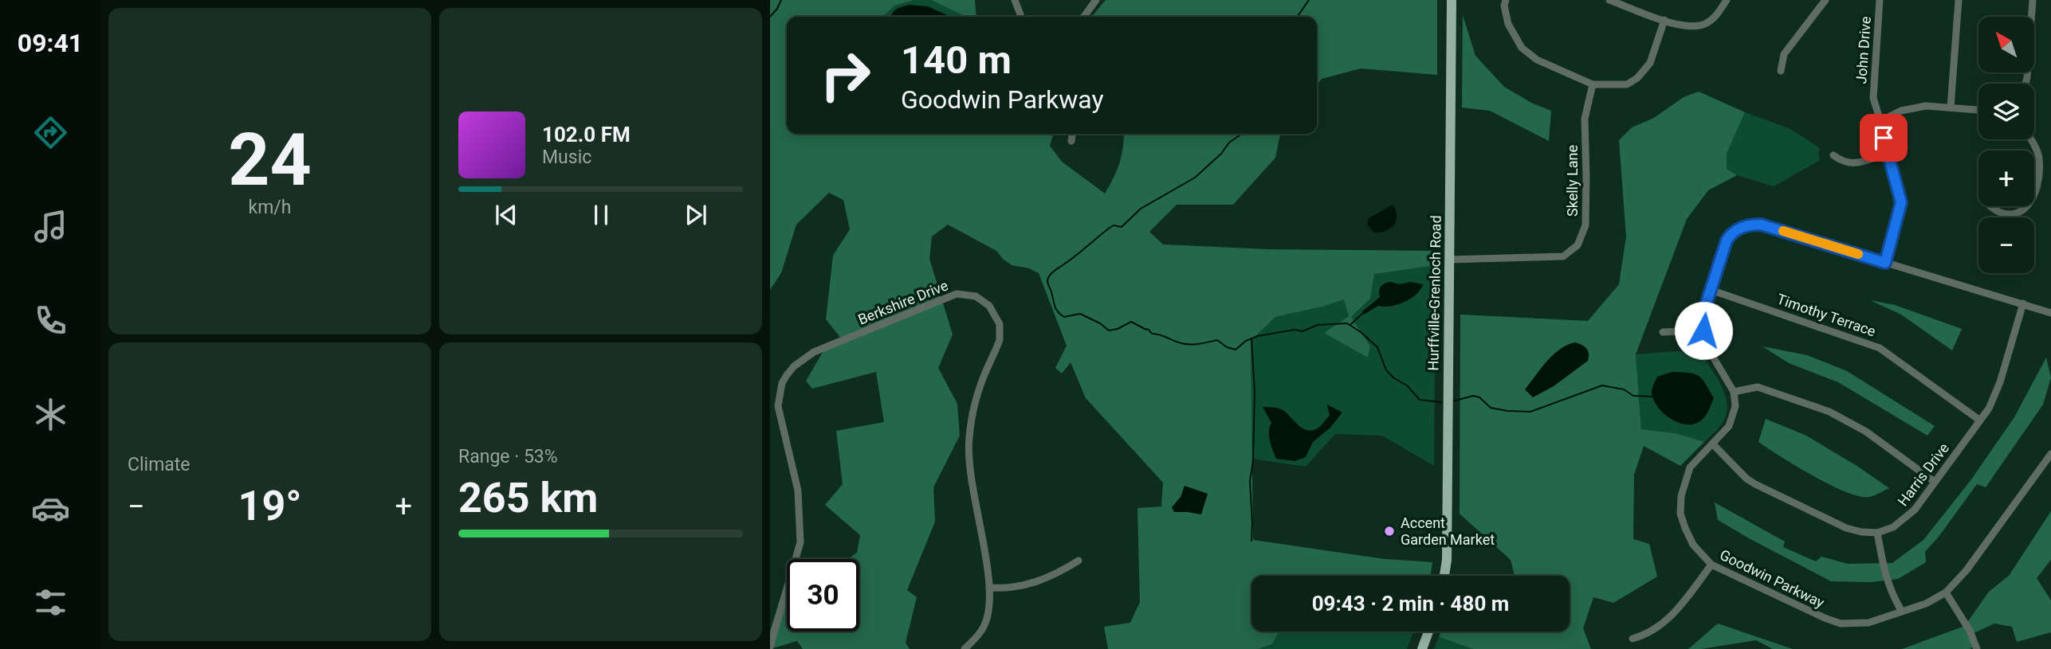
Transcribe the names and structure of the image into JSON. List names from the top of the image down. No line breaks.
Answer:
{"streets":{"main road":["Hurffville-Grenloch Road"],"street":["John Drive","Skelly Lane","Berkshire Drive","Timothy Terrace","Harris Drive","Goodwin Parkway"]},"crossings":[["Skelly Lane","Hurffville-Grenloch Road"],["Timothy Terrace","Harris Drive"]],"places":["Accent Garden Market"],"north":"top left","page":{"tabs":"09:41","tile":[["24","km/h"],"Climate",["Range · 53%","265 km"]],"map_buttons":["+","−"],"turn":["140 m","Goodwin Parkway"],"song":["102.0 FM","Music"],"heat":["−","19°","+"],"limit":"30","trip":"09:43 · 2 min · 480 m"}}
